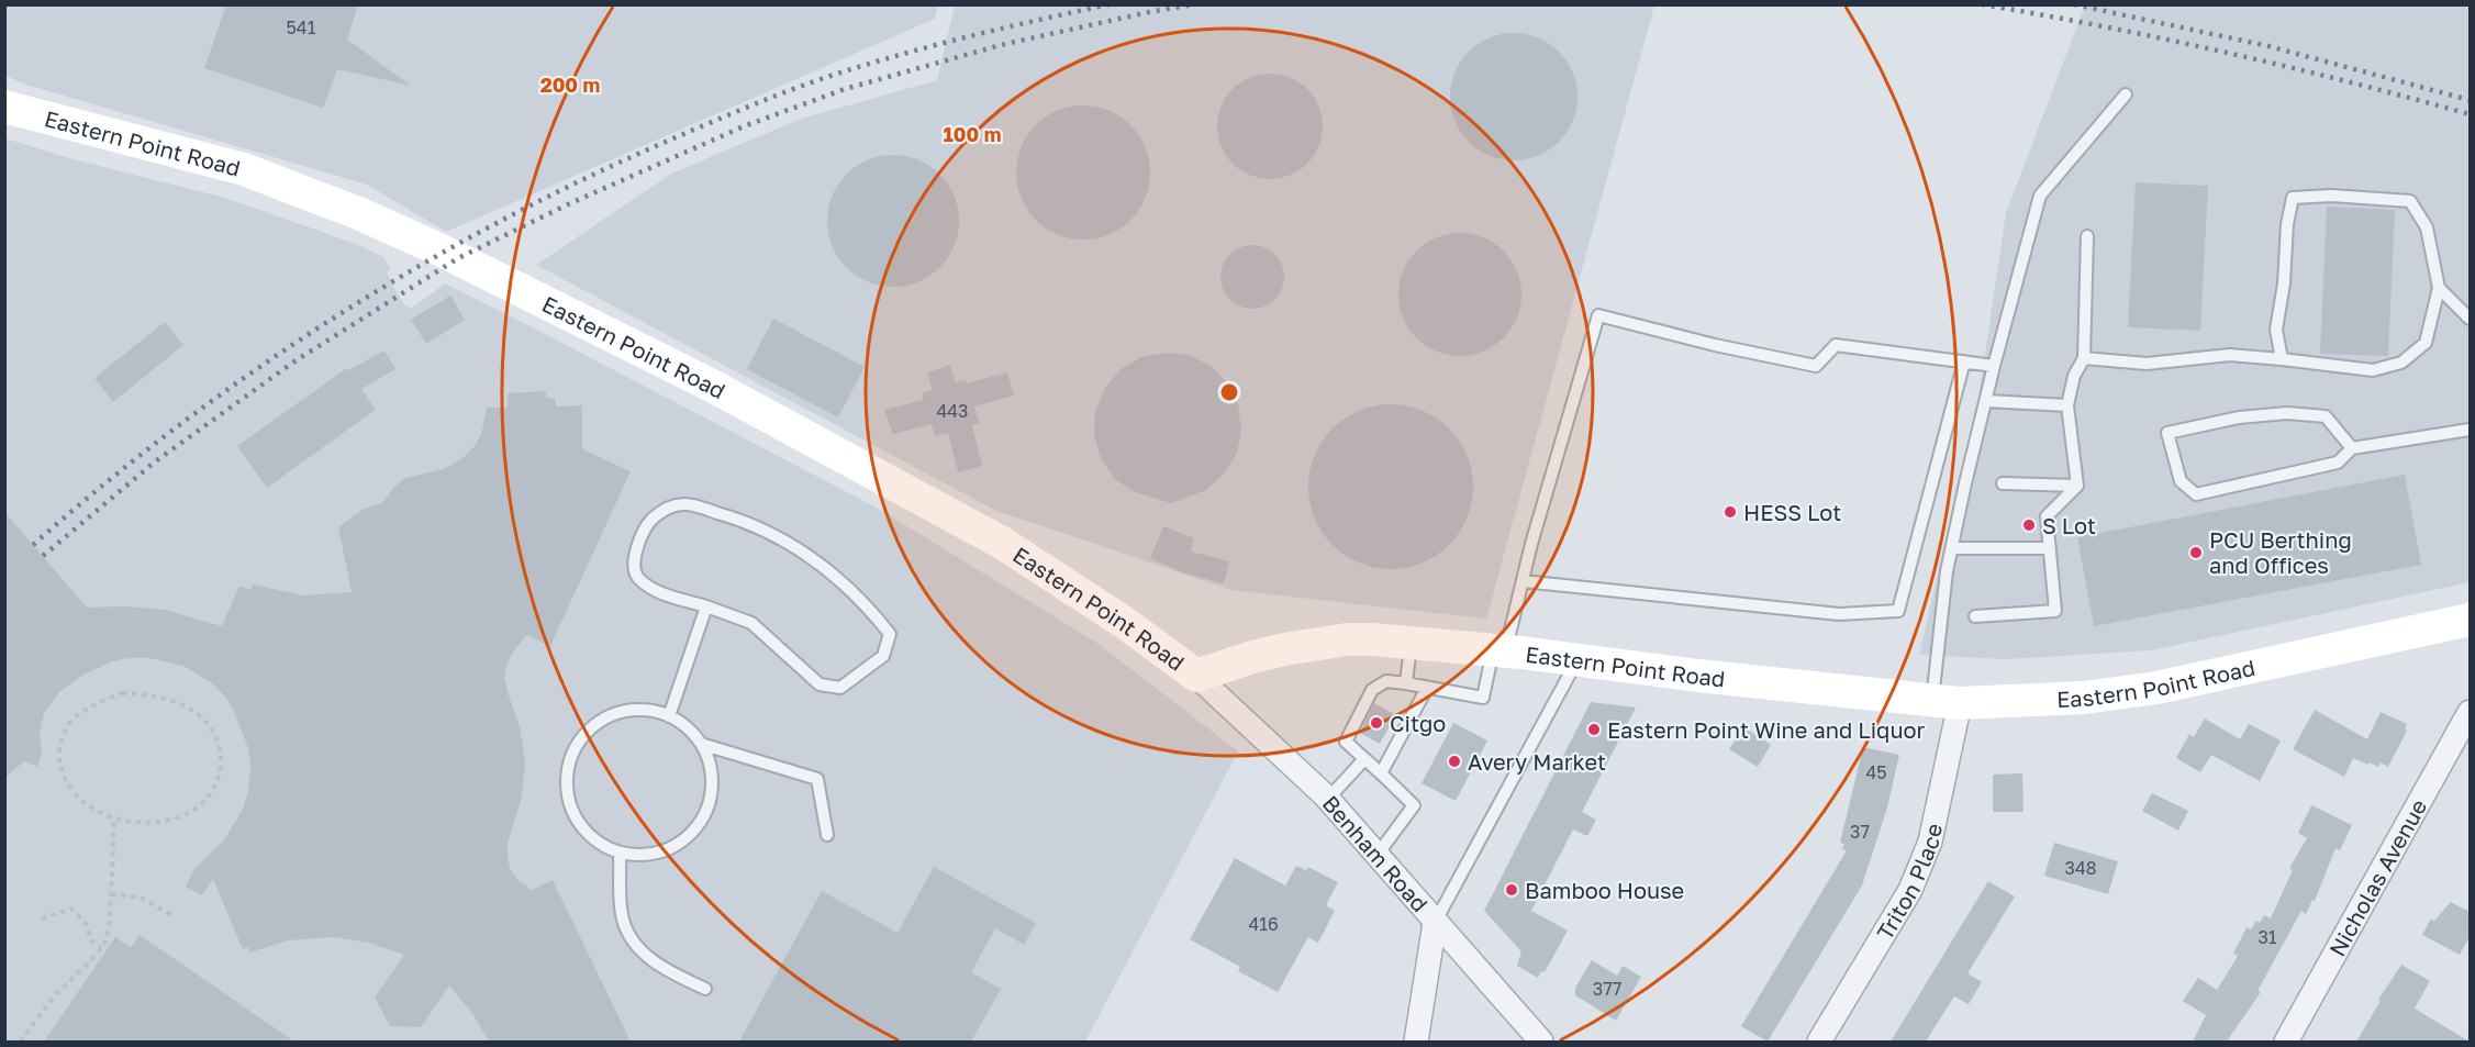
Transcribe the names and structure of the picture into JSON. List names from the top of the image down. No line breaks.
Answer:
{"streets":{"main road":["Eastern Point Road"],"street":["Benham Road","Nicholas Avenue","Triton Place"]},"crossings":[["Eastern Point Road","Benham Road"],["Eastern Point Road","Triton Place"]],"places":["HESS Lot","S Lot","PCU Berthing and Offices","Citgo","Eastern Point Wine and Liquor","Avery Market","Bamboo House"],"house_numbers":["541","443","45","37","348","416","31","377"],"rings":["200 m","100 m"]}
